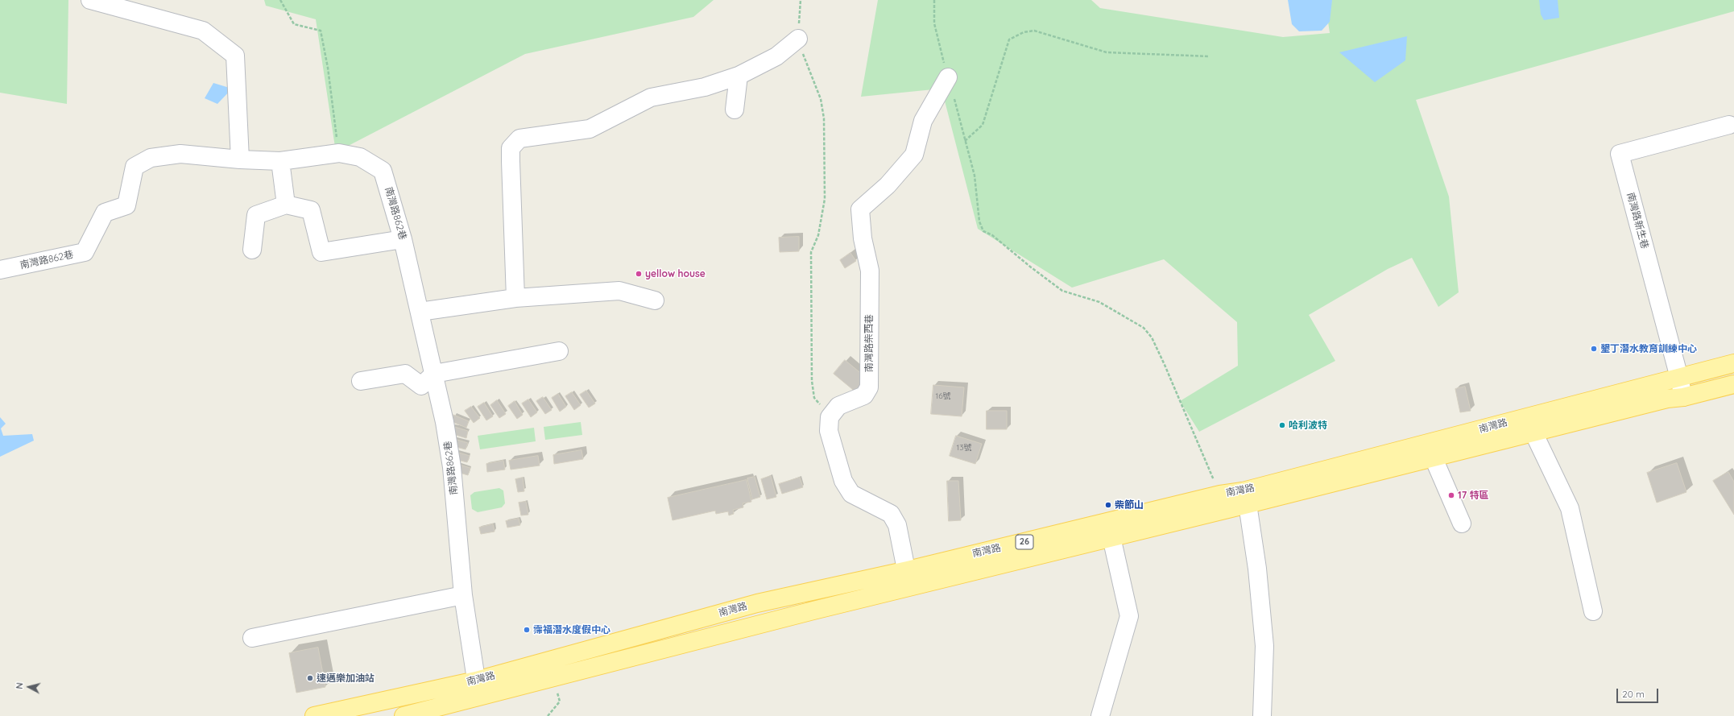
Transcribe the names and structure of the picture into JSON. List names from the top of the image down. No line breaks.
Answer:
{"streets":{"main road":["南灣路","26"],"street":["南灣路862巷","南灣路新生巷","南灣路柴西巷"]},"crossings":[["南灣路862巷","南灣路"],["南灣路新生巷","南灣路"]],"places":["yellow house","墾丁潛水教育訓練中心","哈利波特","17 特區","柴節山","霈福潛水度假中心","速邁樂加油站"],"house_numbers":["16號","13號"],"scale_bar":"20 m","north":"left"}
